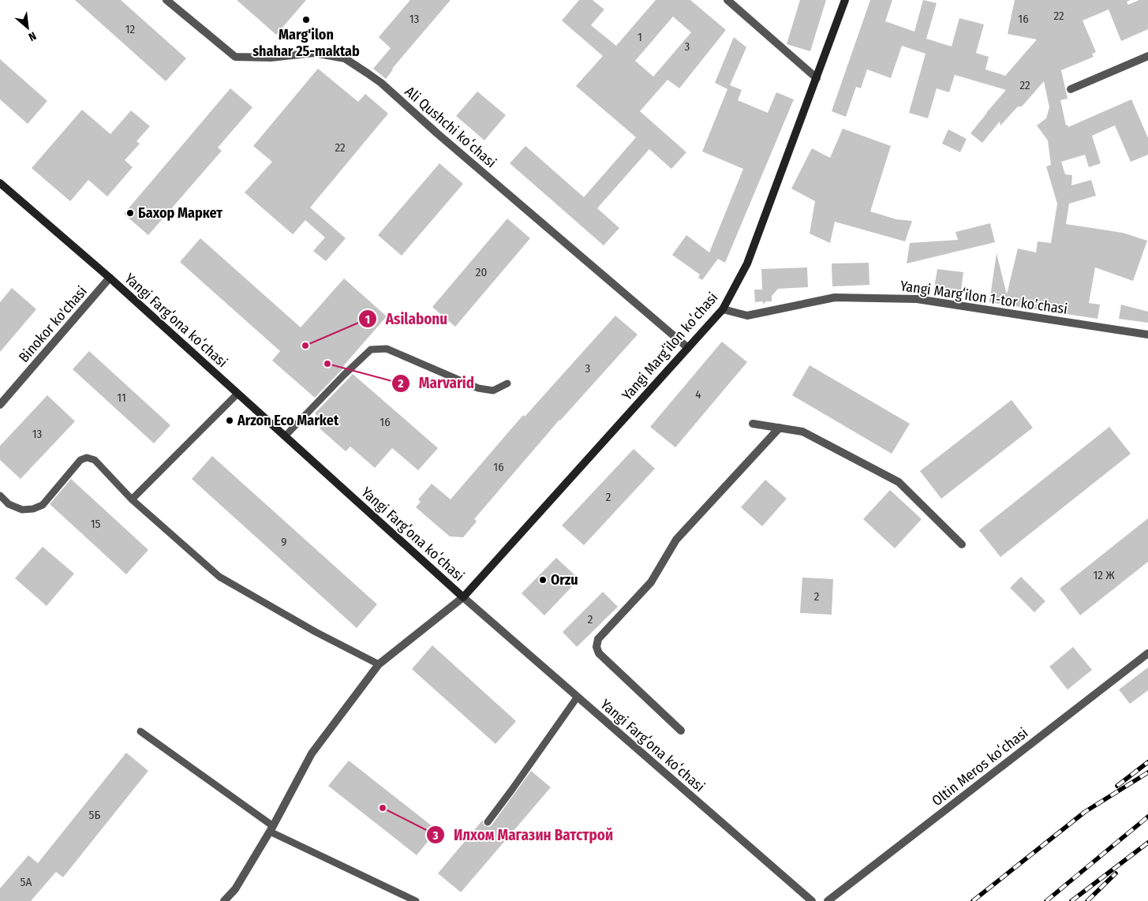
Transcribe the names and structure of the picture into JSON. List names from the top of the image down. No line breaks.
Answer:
{"streets":{"main road":["Yangi Fargʻona koʻchasi","Yangi Margʻilon koʻchasi"],"street":["Ali Qushchi koʻchasi","Yangi Margʻilon 1-tor koʼchasi","Binokor ko'chasi","Oltin Meros koʻchasi"]},"crossings":[["Ali Qushchi koʻchasi","Yangi Margʻilon koʻchasi"],["Yangi Margʻilon 1-tor koʼchasi","Yangi Margʻilon koʻchasi"],["Yangi Fargʻona koʻchasi","Binokor ko'chasi"],["Yangi Fargʻona koʻchasi","Yangi Margʻilon koʻchasi"]],"places":["Marg'ilon shahar 25-maktab","Бахор Маркет","Asilabonu","Marvarid","Arzon Eco Market","Orzu","Илхом Магазин Ватстрой"],"house_numbers":["22","13","16","12","1","3","22","22","20","3","4","11","16","13","16","2","15","9","12 Ж","2","2","5Б","5А"],"north":"bottom right"}
